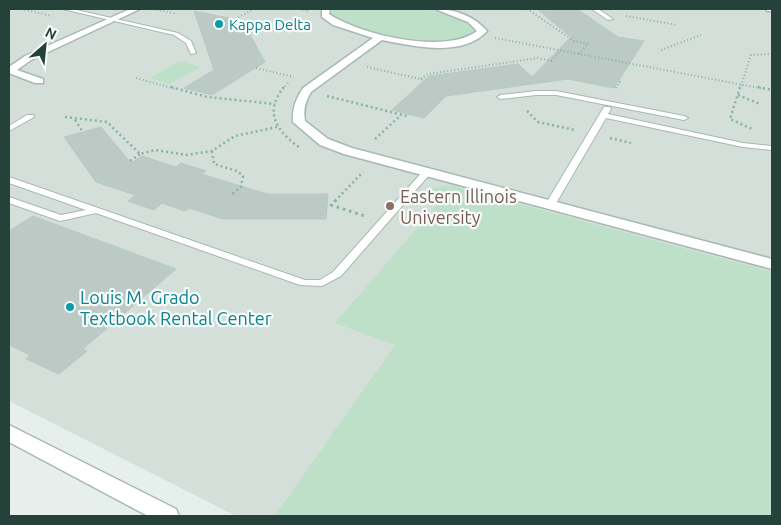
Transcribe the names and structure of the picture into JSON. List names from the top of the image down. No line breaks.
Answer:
{"places":["Kappa Delta","Eastern Illinois University","Louis M. Grado Textbook Rental Center"],"north":"top right"}
